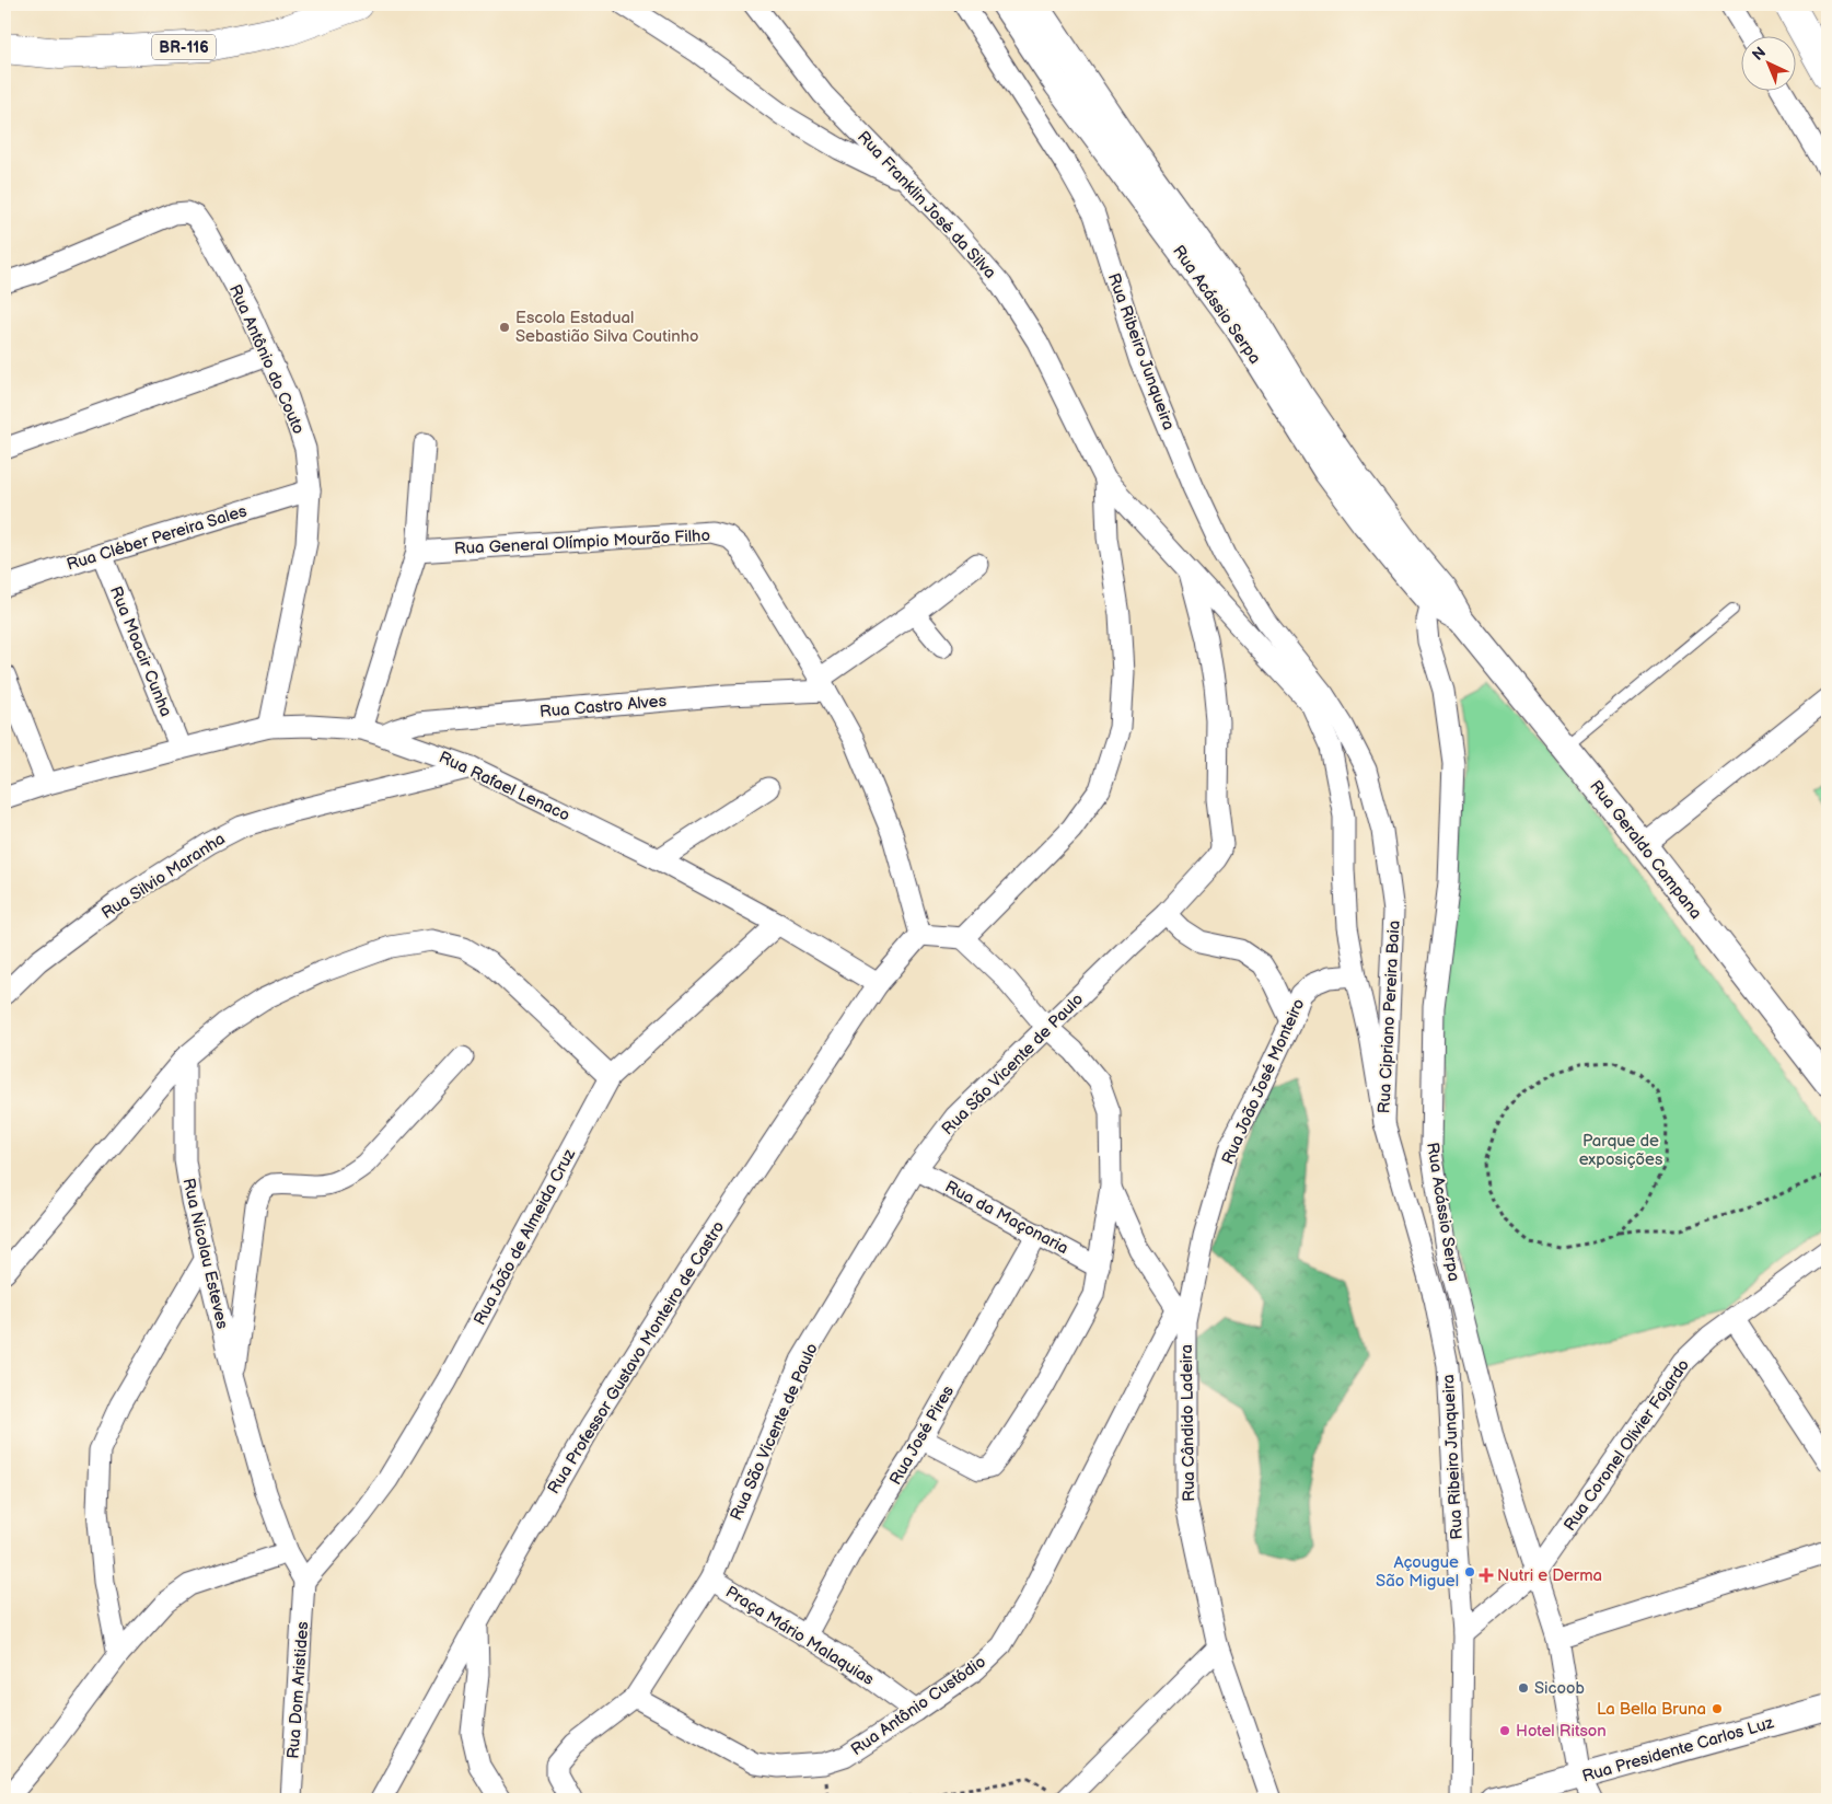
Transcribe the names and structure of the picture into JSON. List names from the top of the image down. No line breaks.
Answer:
{"streets":{"main road":["BR-116"],"street":["Rua Franklin José da Silva","Rua Acássio Serpa","Rua Ribeiro Junqueira","Rua Antônio do Couto","Rua Cléber Pereira Sales","Rua General Olímpio Mourão Filho","Rua Moacir Cunha","Rua Castro Alves","Rua Rafael Lenaco","Rua Geraldo Campana","Rua Silvio Maranha","Rua Cipriano Pereira Baia","Rua São Vicente de Paulo","Rua João José Monteiro","Rua da Maçonaria","Rua João de Almeida Cruz","Rua Nicolau Esteves","Rua Professor Gustavo Monteiro de Castro","Rua Cândido Ladeira","Rua José Pires","Rua Coronel Olivier Fajardo","Praça Mário Malaquias","Rua Dom Aristides","Rua Antônio Custódio","Rua Presidente Carlos Luz"]},"crossings":[["Rua Acássio Serpa","Rua Geraldo Campana"],["Rua Acássio Serpa","Rua Coronel Olivier Fajardo"],["Rua Acássio Serpa","Rua Presidente Carlos Luz"],["Rua Ribeiro Junqueira","Rua Cipriano Pereira Baia"],["Rua Ribeiro Junqueira","Rua Coronel Olivier Fajardo"],["Rua Antônio do Couto","Rua Cléber Pereira Sales"],["Rua Antônio do Couto","Rua Rafael Lenaco"],["Rua Cléber Pereira Sales","Rua Moacir Cunha"],["Rua General Olímpio Mourão Filho","Rua Castro Alves"],["Rua General Olímpio Mourão Filho","Rua Professor Gustavo Monteiro de Castro"],["Rua Moacir Cunha","Rua Rafael Lenaco"],["Rua Castro Alves","Rua Rafael Lenaco"],["Rua Rafael Lenaco","Rua Silvio Maranha"],["Rua Rafael Lenaco","Rua João de Almeida Cruz"],["Rua Rafael Lenaco","Rua Professor Gustavo Monteiro de Castro"],["Rua Cipriano Pereira Baia","Rua João José Monteiro"],["Rua São Vicente de Paulo","Rua da Maçonaria"],["Rua São Vicente de Paulo","Praça Mário Malaquias"],["Rua São Vicente de Paulo","Rua Antônio Custódio"],["Rua João José Monteiro","Rua Cândido Ladeira"],["Rua João José Monteiro","Rua Antônio Custódio"],["Rua da Maçonaria","Rua José Pires"],["Rua João de Almeida Cruz","Rua Nicolau Esteves"],["Rua João de Almeida Cruz","Rua Dom Aristides"],["Rua Nicolau Esteves","Rua Dom Aristides"],["Rua Cândido Ladeira","Rua Antônio Custódio"],["Rua José Pires","Praça Mário Malaquias"],["Praça Mário Malaquias","Rua Antônio Custódio"]],"parks":["Parque de exposições"],"places":{"other":["Escola Estadual Sebastião Silva Coutinho","Açougue São Miguel","Sicoob","La Bella Bruna","Hotel Ritson"],"health":["Nutri e Derma"]},"north":"top left"}
